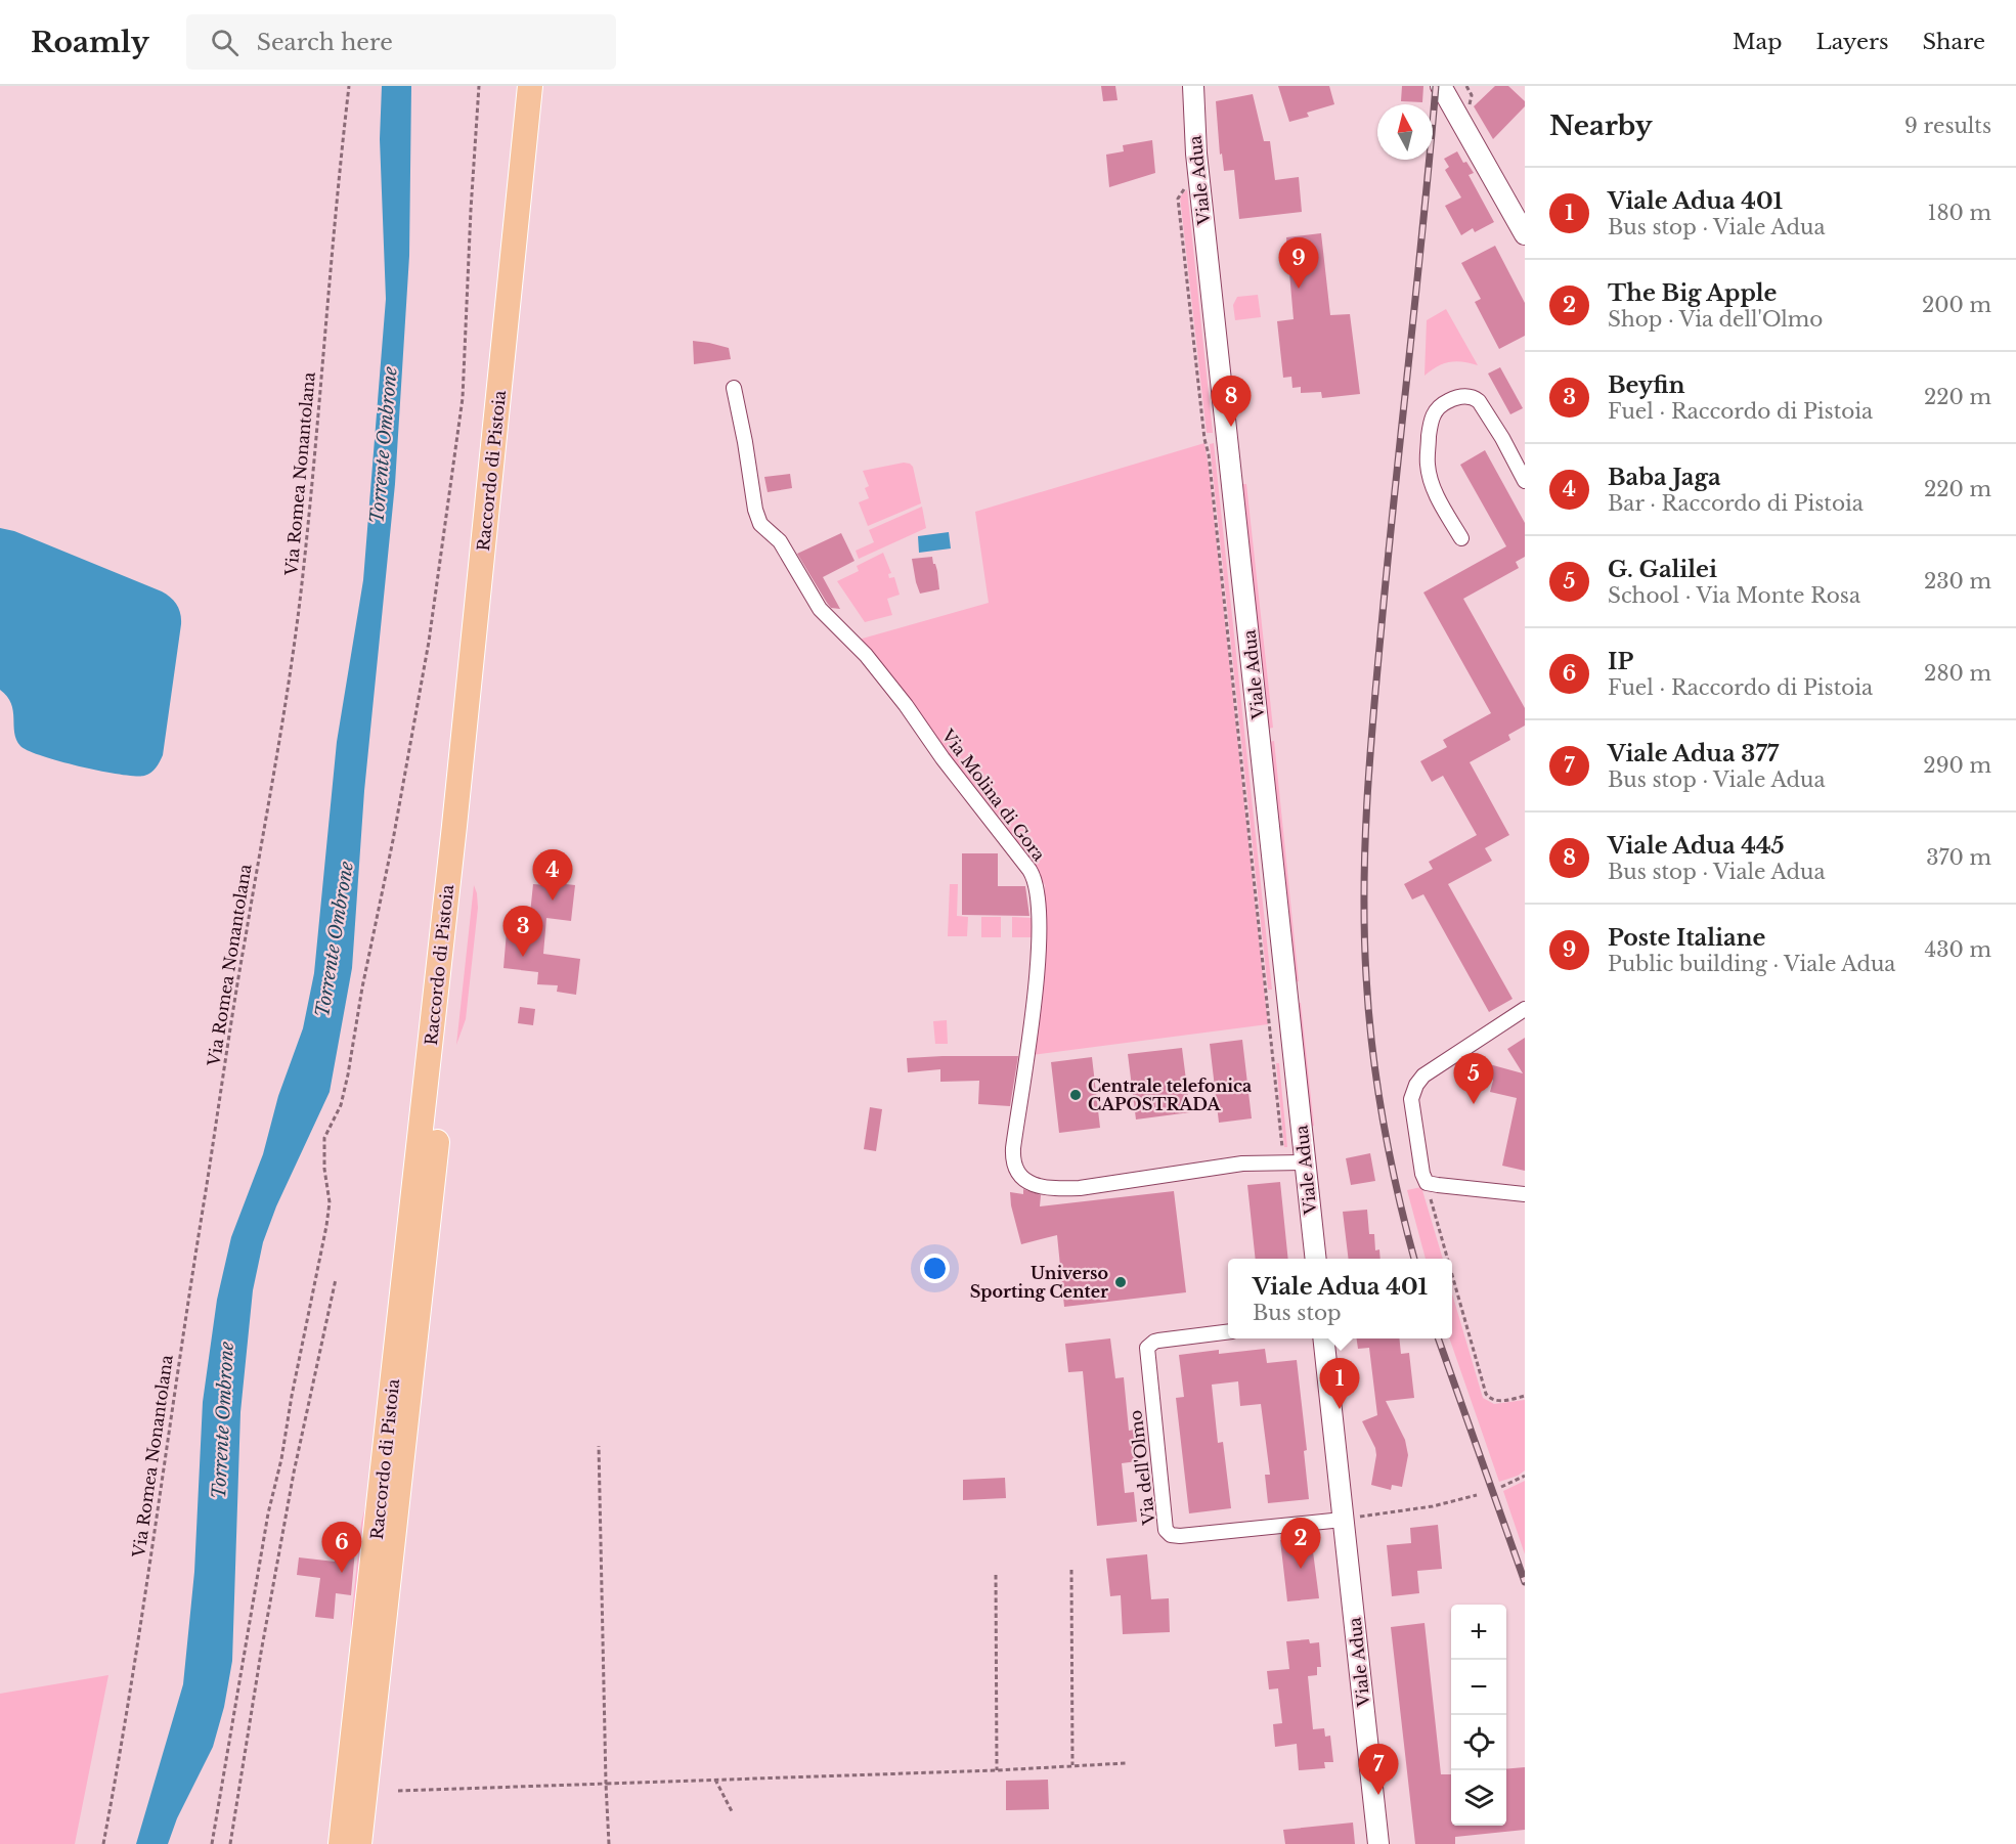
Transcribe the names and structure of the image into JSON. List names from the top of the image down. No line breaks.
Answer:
{"streets":{"highway":["Raccordo di Pistoia"],"main road":["Viale Adua"],"street":["Via Molina di Gora","Via dell'Olmo"],"path":["Via Romea Nonantolana"]},"crossings":[["Viale Adua","Via Molina di Gora"],["Viale Adua","Via dell'Olmo"]],"water":["Torrente Ombrone"],"places":["Centrale telefonica CAPOSTRADA","Universo Sporting Center"],"north":"top","page":{"header":"Roamly","search":"Search here","nav":["Map","Layers","Share"],"heading":["Nearby","9 results"],"list":[{"mark":"1","name":"Viale Adua 401","note":"Bus stop · Viale Adua","value":"180 m"},{"mark":"2","name":"The Big Apple","note":"Shop · Via dell'Olmo","value":"200 m"},{"mark":"3","name":"Beyfin","note":"Fuel · Raccordo di Pistoia","value":"220 m"},{"mark":"4","name":"Baba Jaga","note":"Bar · Raccordo di Pistoia","value":"220 m"},{"mark":"5","name":"G. Galilei","note":"School · Via Monte Rosa","value":"230 m"},{"mark":"6","name":"IP","note":"Fuel · Raccordo di Pistoia","value":"280 m"},{"mark":"7","name":"Viale Adua 377","note":"Bus stop · Viale Adua","value":"290 m"},{"mark":"8","name":"Viale Adua 445","note":"Bus stop · Viale Adua","value":"370 m"},{"mark":"9","name":"Poste Italiane","note":"Public building · Viale Adua","value":"430 m"}],"pins":["9","8","4","3","5","1","2","6","7"],"popup":["Viale Adua 401","Bus stop"],"map_buttons":["+","−"]}}
